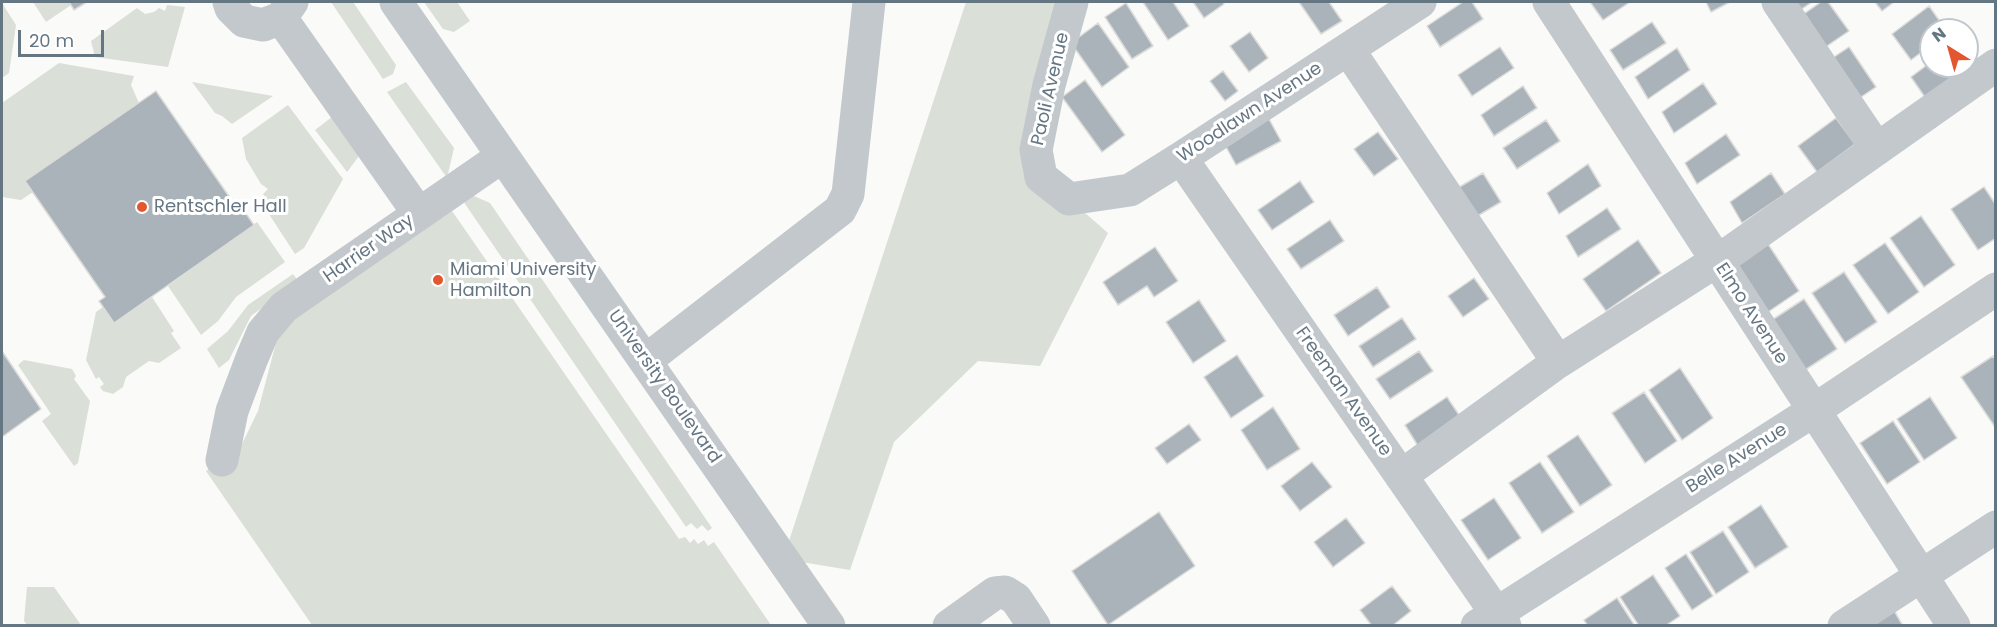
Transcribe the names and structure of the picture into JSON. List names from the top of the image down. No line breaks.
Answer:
{"streets":{"street":["Paoli Avenue","Woodlawn Avenue","Harrier Way","Elmo Avenue","University Boulevard","Freeman Avenue","Belle Avenue"]},"crossings":[["Paoli Avenue","Woodlawn Avenue"],["Woodlawn Avenue","Freeman Avenue"],["Harrier Way","University Boulevard"],["Elmo Avenue","Belle Avenue"],["Freeman Avenue","Belle Avenue"]],"places":["Rentschler Hall","Miami University Hamilton"],"scale_bar":"20 m","north":"top left"}
